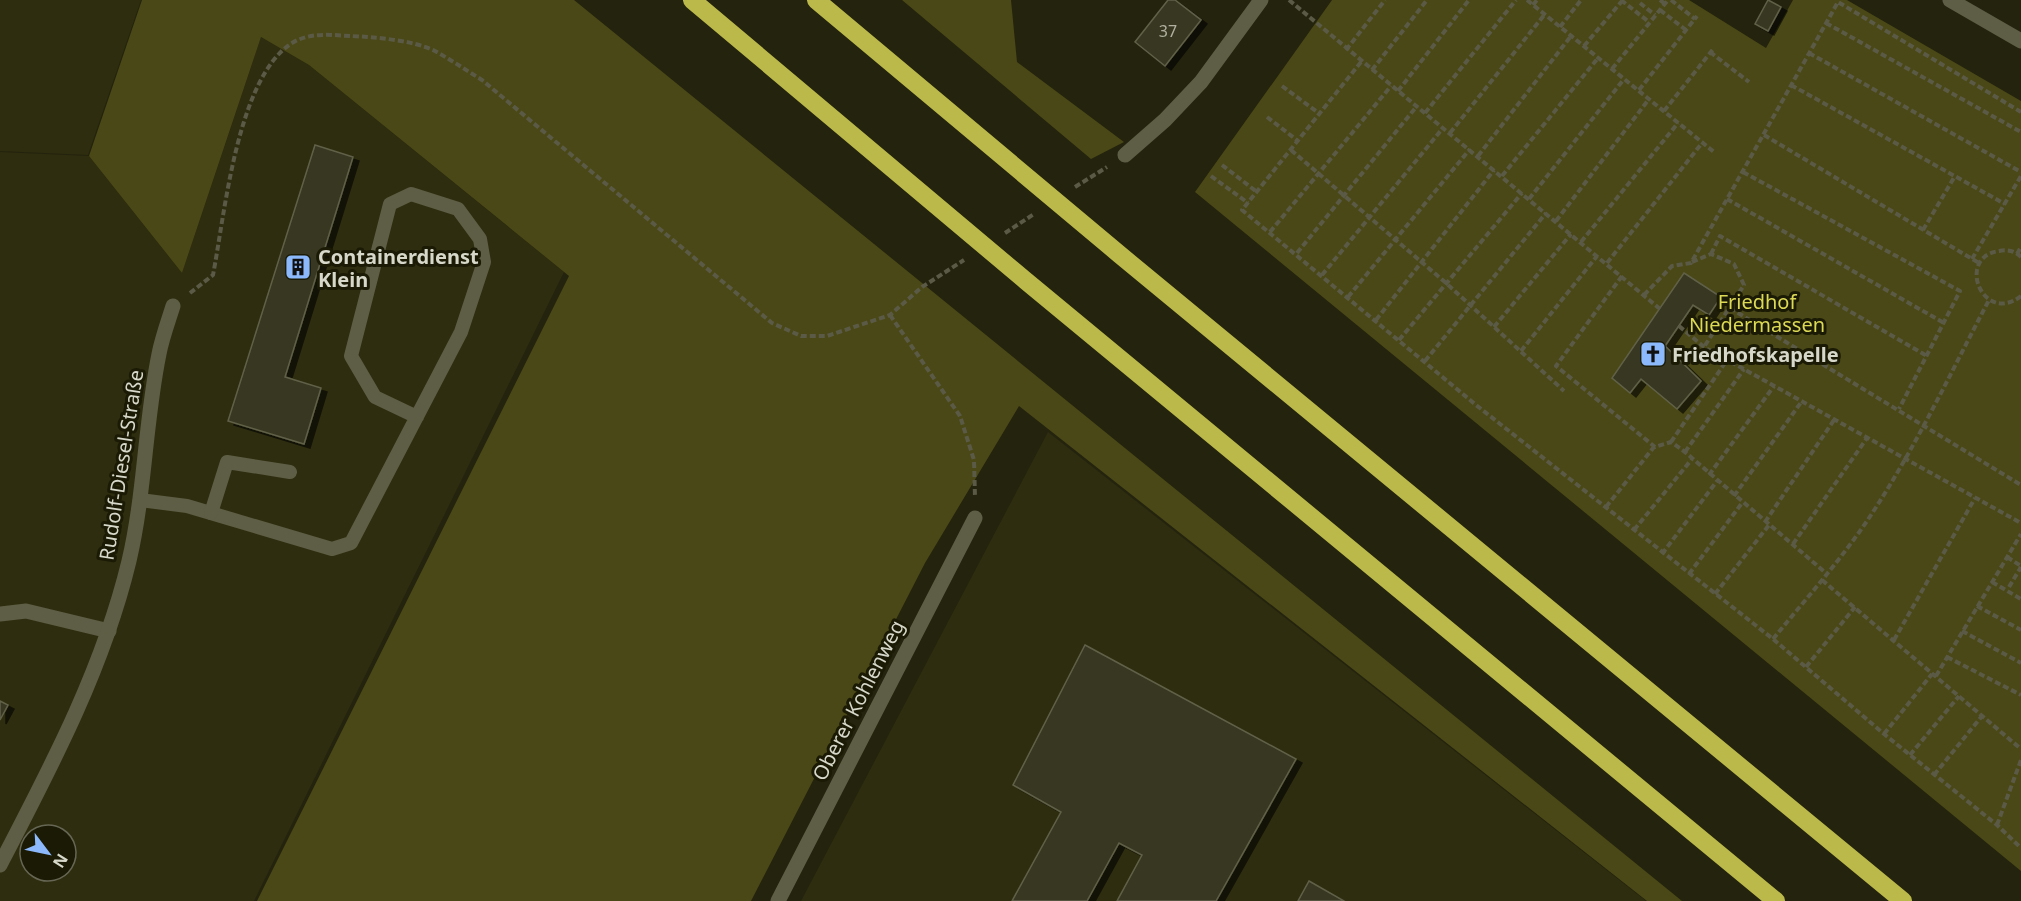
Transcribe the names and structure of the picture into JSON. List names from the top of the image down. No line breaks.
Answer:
{"streets":{"street":["Rudolf-Diesel-Straße","Oberer Kohlenweg"]},"parks":["Friedhof Niedermassen"],"places":{"building":["Containerdienst Klein"],"church":["Friedhofskapelle"]},"house_numbers":["37"],"north":"bottom right"}
